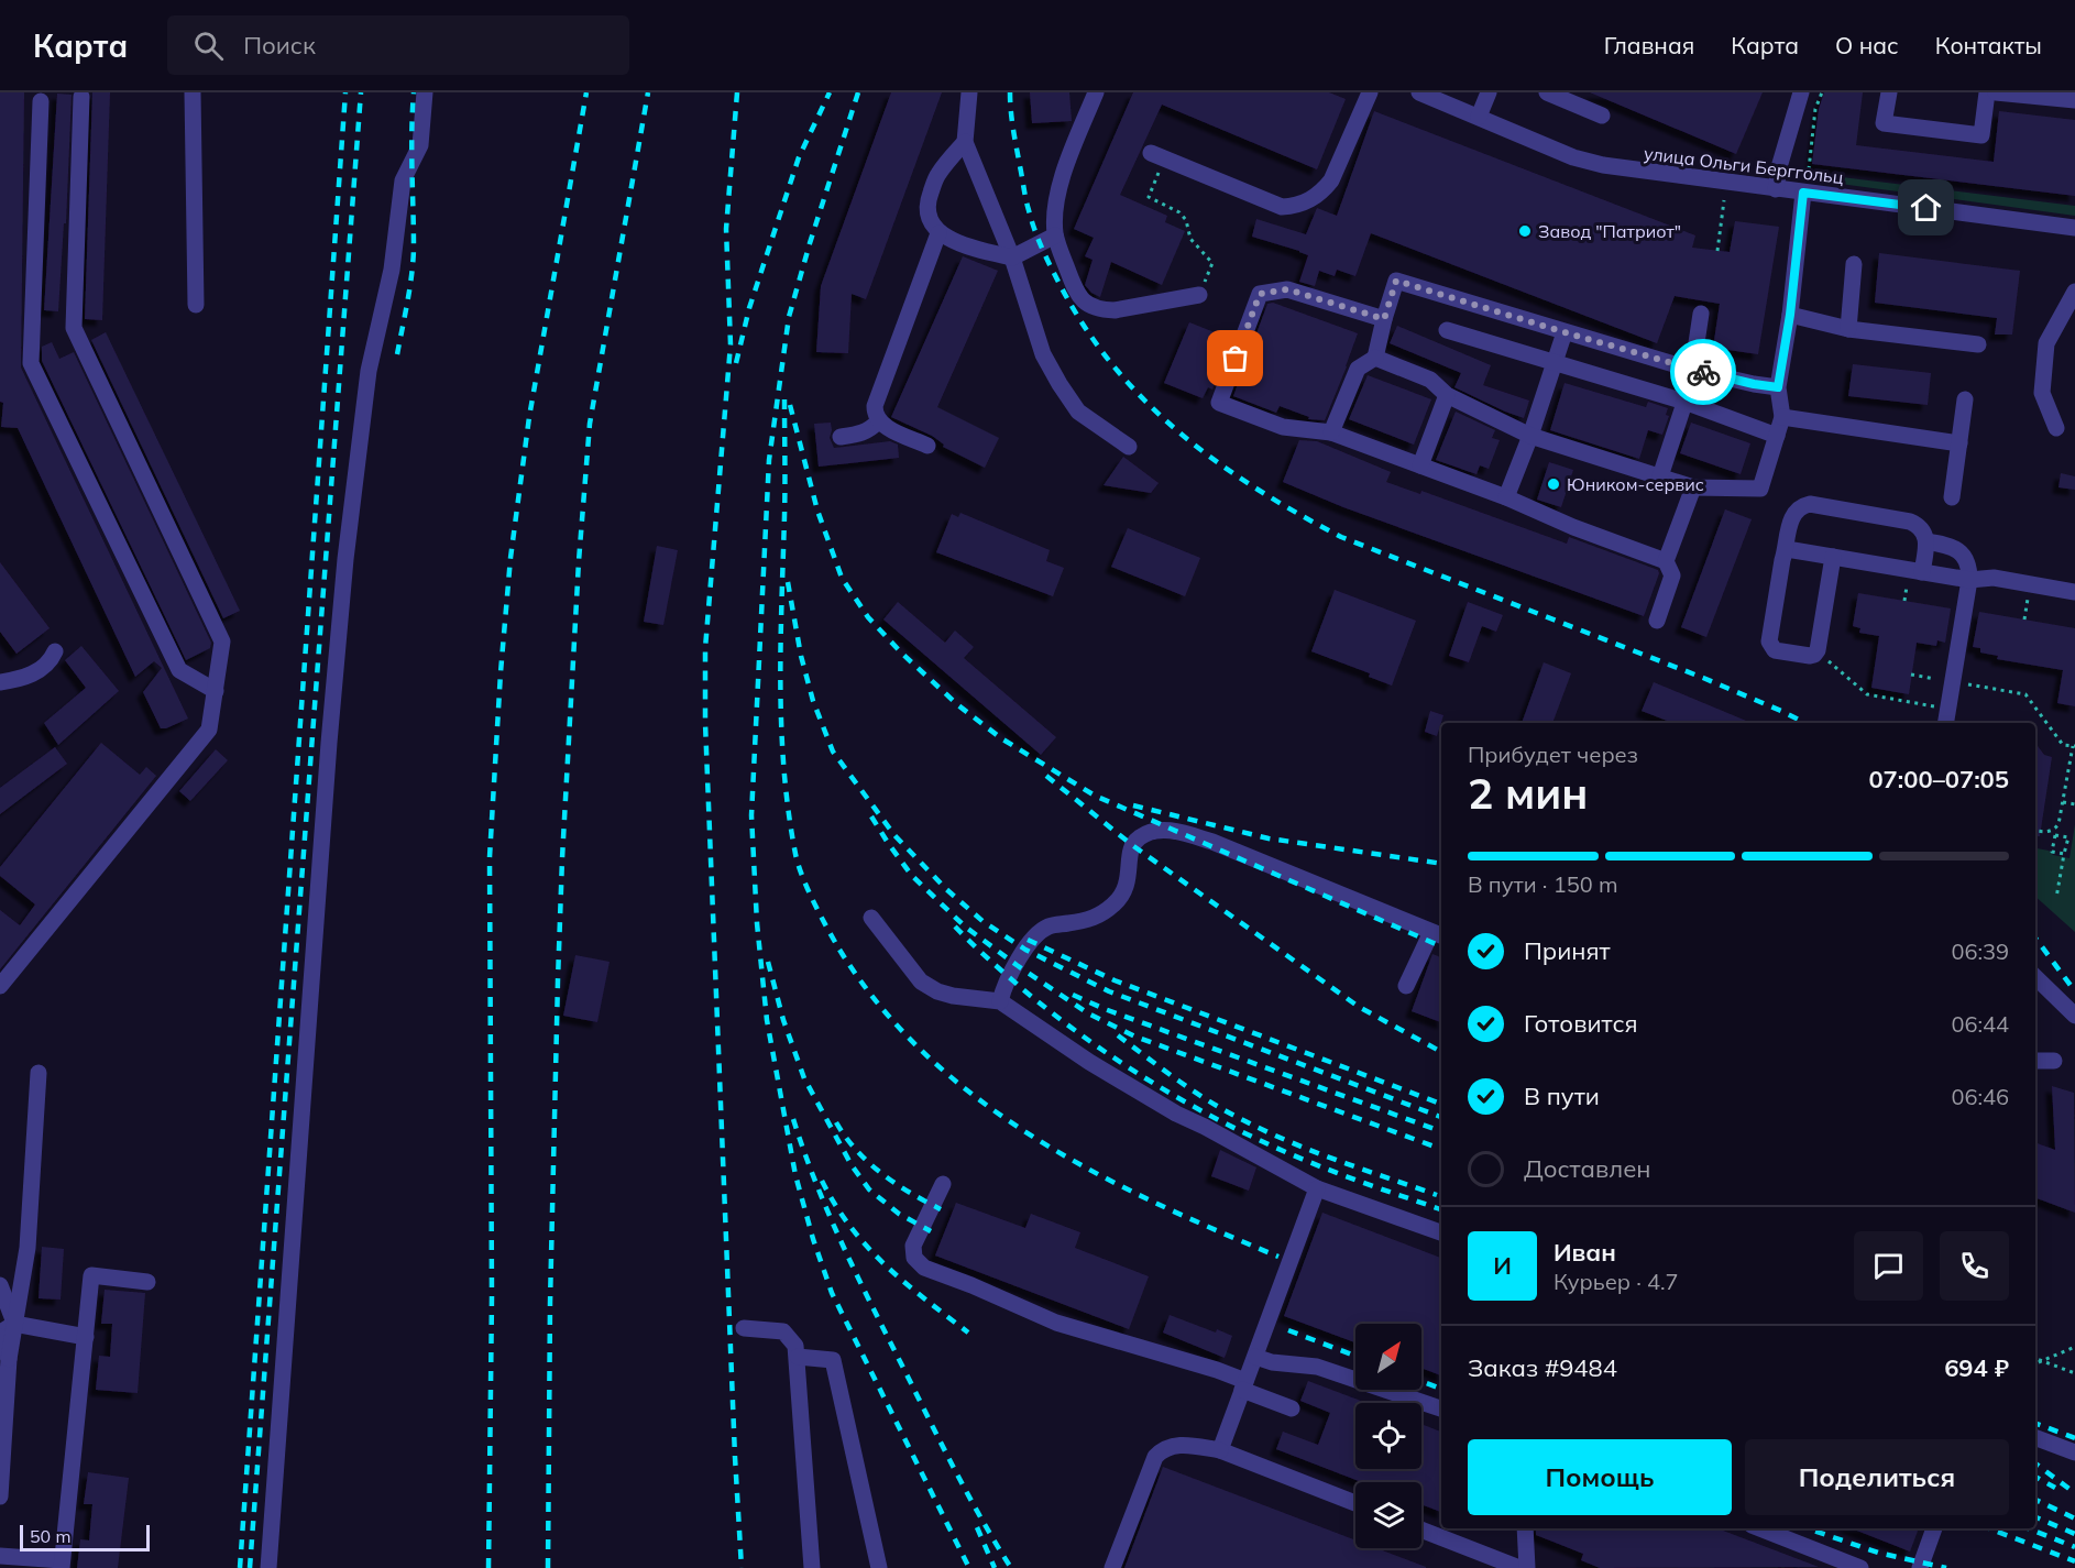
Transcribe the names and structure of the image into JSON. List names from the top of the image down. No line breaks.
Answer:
{"streets":{"street":["улица Ольги Берггольц"]},"places":["Завод \"Патриот\"","Юником-сервис"],"scale_bar":"50 m","north":"top right","page":{"header":"Карта","search":"Поиск","nav":["Главная","Карта","О нас","Контакты"],"heading":["2 мин","Прибудет через","07:00–07:05"],"panel":["Иван","Курьер · 4.7","Заказ #9484","694 ₽"],"bar":"В пути · 150 m","list":[["Принят","06:39"],["Готовится","06:44"],["В пути","06:46"],"Доставлен"],"round":"И","buttons":["Помощь","Поделиться"],"scale":"50 m"}}
